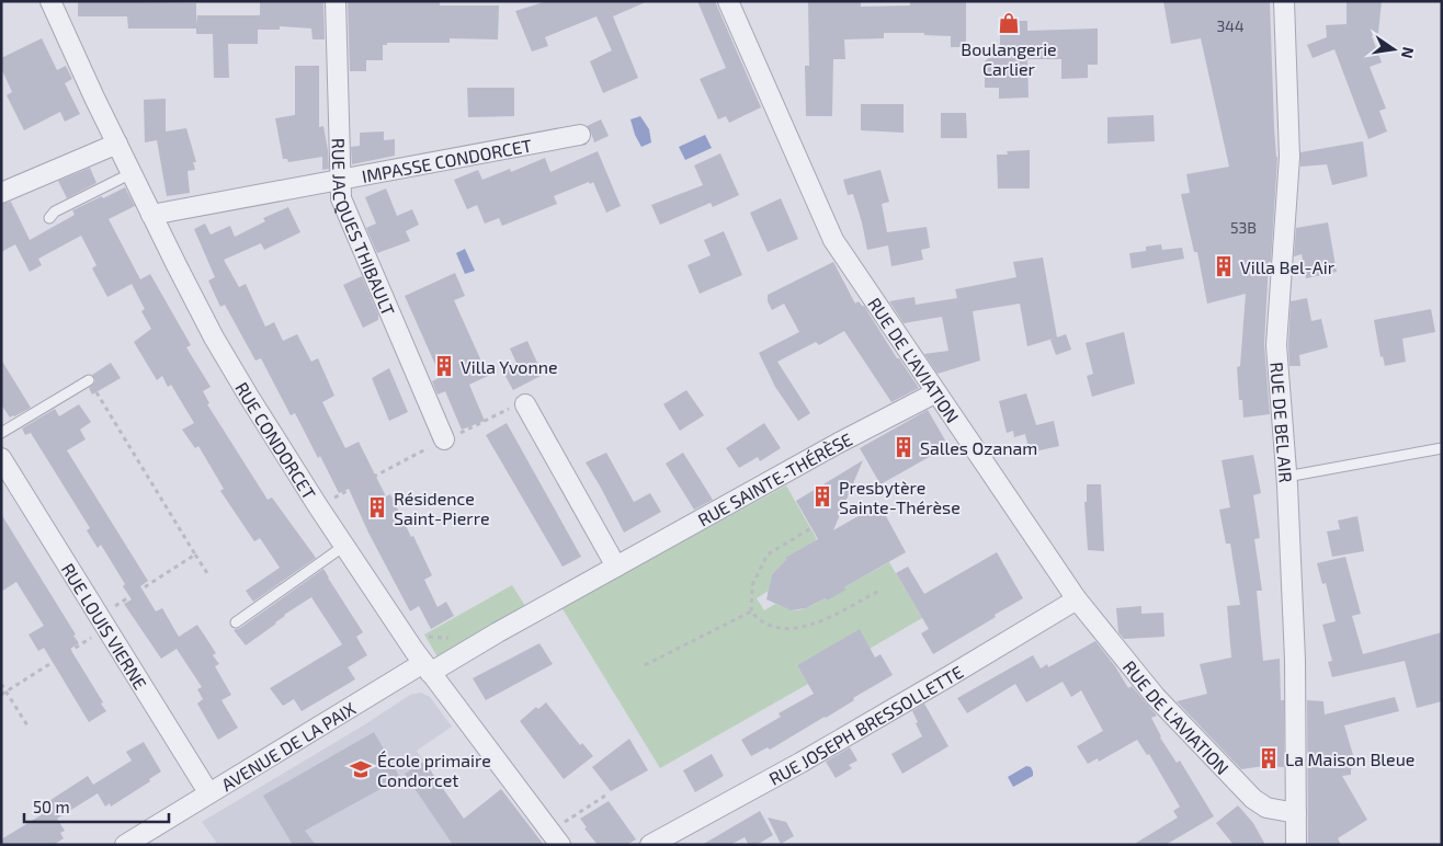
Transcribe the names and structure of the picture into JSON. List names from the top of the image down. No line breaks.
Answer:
{"streets":{"street":["IMPASSE CONDORCET","RUE JACQUES THIBAULT","RUE DE L'AVIATION","RUE DE BEL AIR","RUE CONDORCET","RUE SAINTE-THÉRÈSE","RUE LOUIS VIERNE","RUE JOSEPH BRESSOLLETTE","AVENUE DE LA PAIX"]},"crossings":[["IMPASSE CONDORCET","RUE JACQUES THIBAULT"],["IMPASSE CONDORCET","RUE CONDORCET"],["RUE DE L'AVIATION","RUE DE BEL AIR"],["RUE DE L'AVIATION","RUE SAINTE-THÉRÈSE"],["RUE DE L'AVIATION","RUE JOSEPH BRESSOLLETTE"],["RUE CONDORCET","RUE SAINTE-THÉRÈSE"],["RUE CONDORCET","AVENUE DE LA PAIX"],["RUE SAINTE-THÉRÈSE","AVENUE DE LA PAIX"],["RUE LOUIS VIERNE","AVENUE DE LA PAIX"]],"places":{"shop":["Boulangerie Carlier"],"building":["Villa Bel-Air","Villa Yvonne","Salles Ozanam","Presbytère Sainte-Thérèse","Résidence Saint-Pierre","La Maison Bleue"],"school or university":["École primaire Condorcet"]},"house_numbers":["344","53B"],"scale_bar":"50 m","north":"right"}
